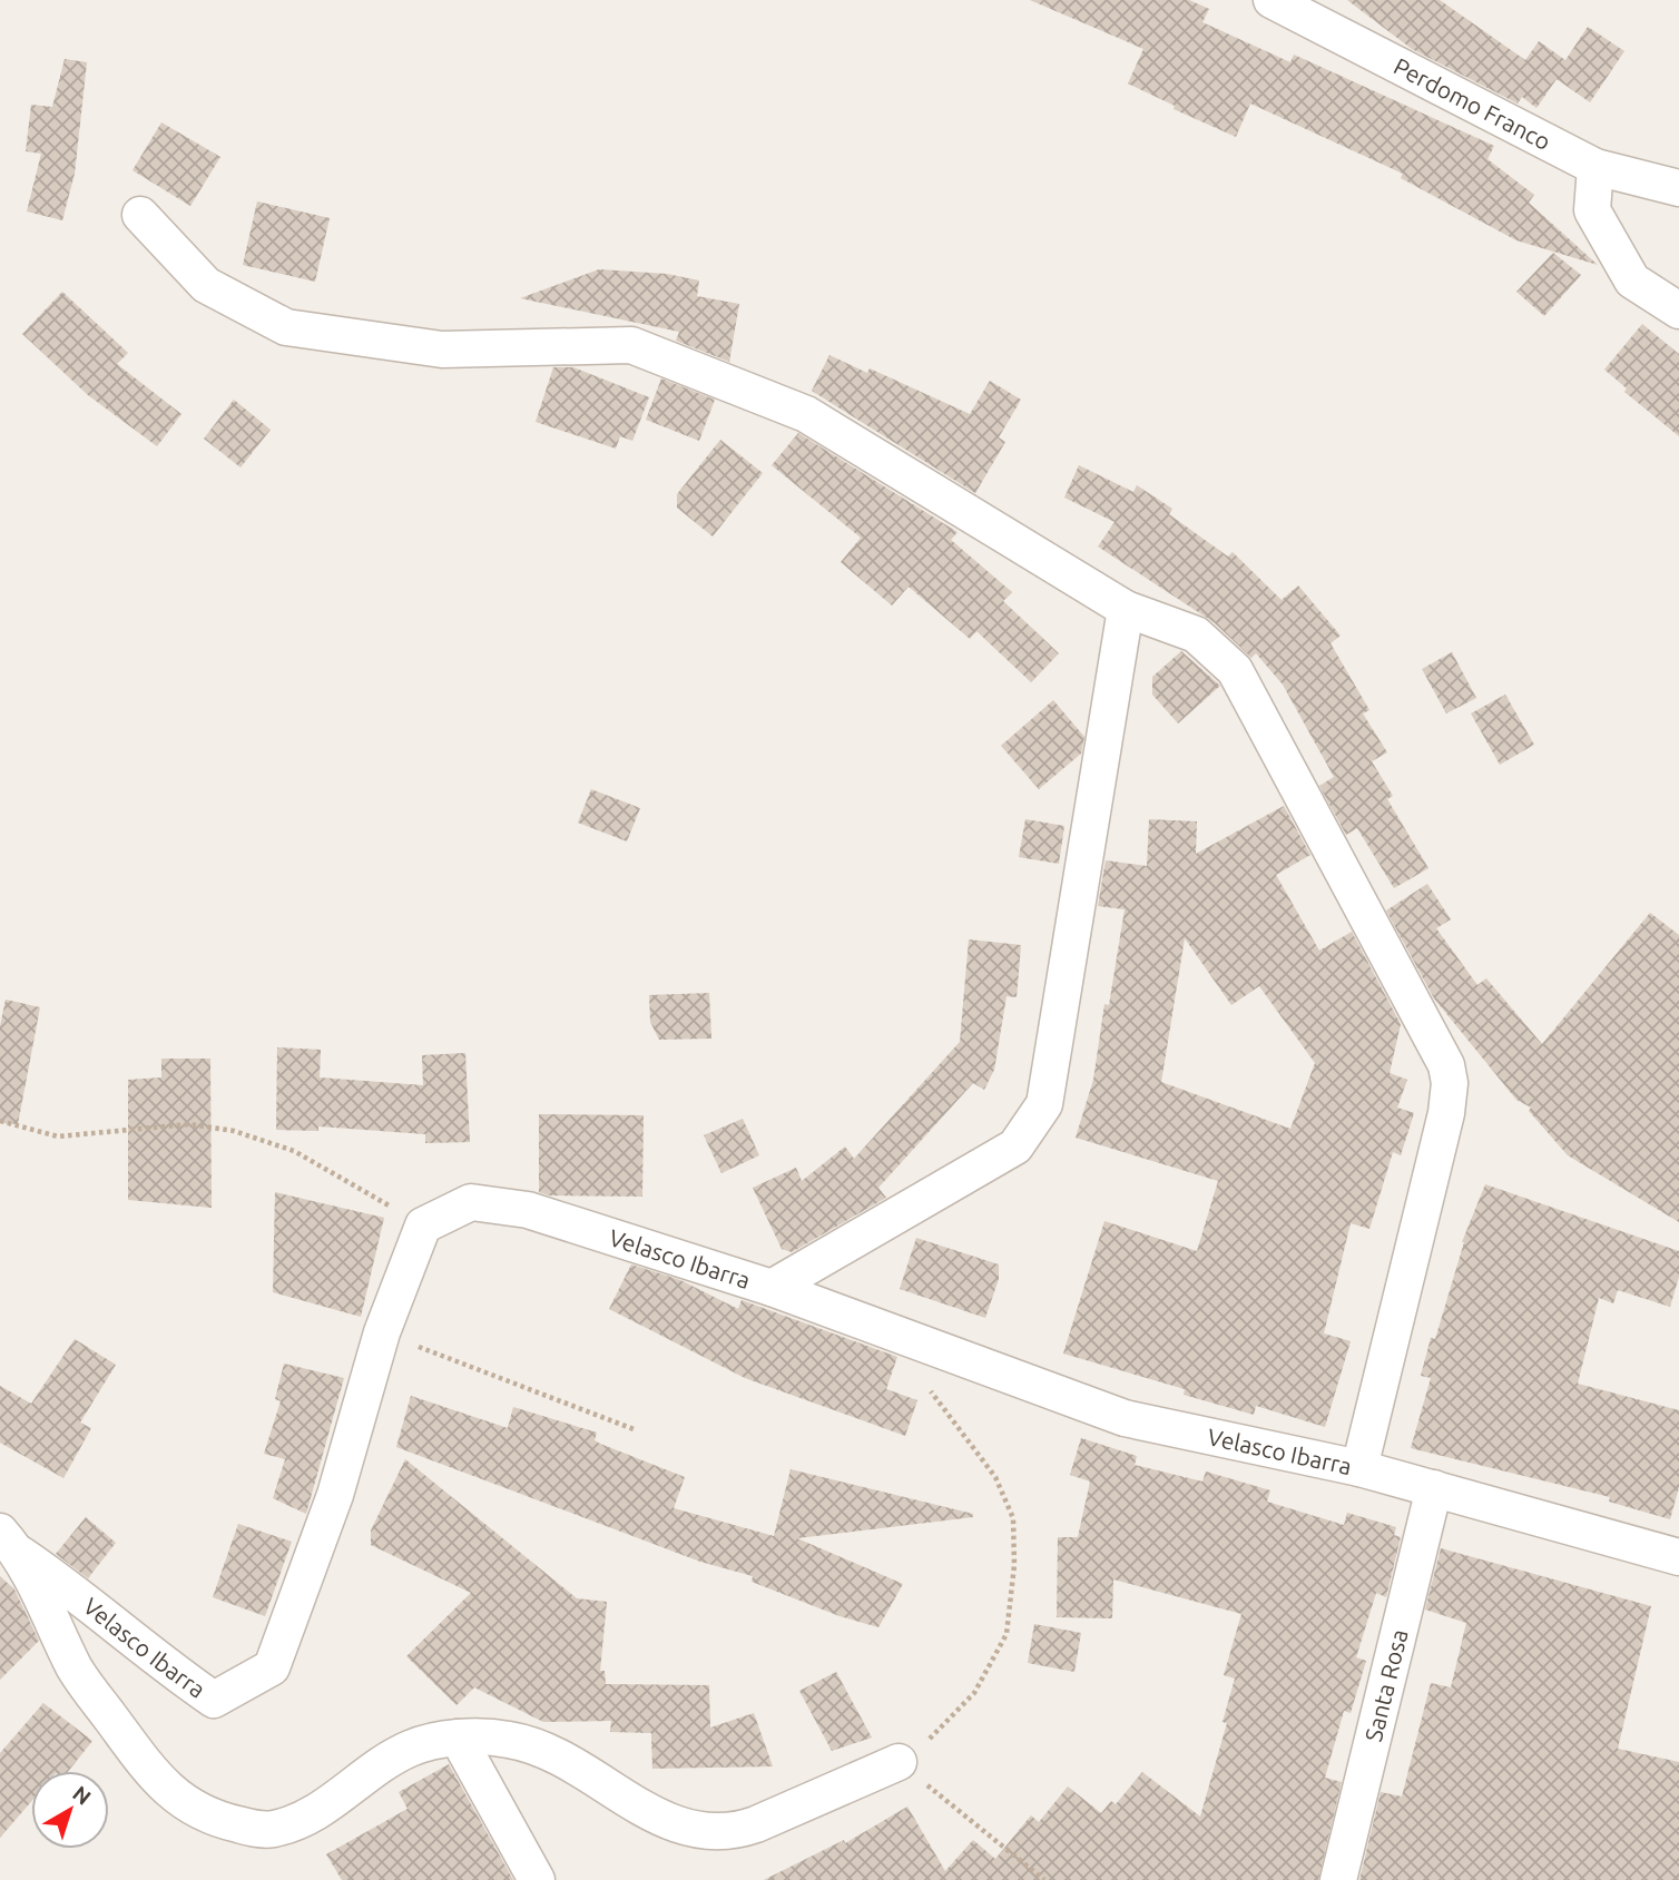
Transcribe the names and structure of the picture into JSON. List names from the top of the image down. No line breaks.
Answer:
{"streets":{"street":["Perdomo Franco","Velasco Ibarra","Santa Rosa"]},"crossings":[["Velasco Ibarra","Santa Rosa"]],"north":"top right"}
